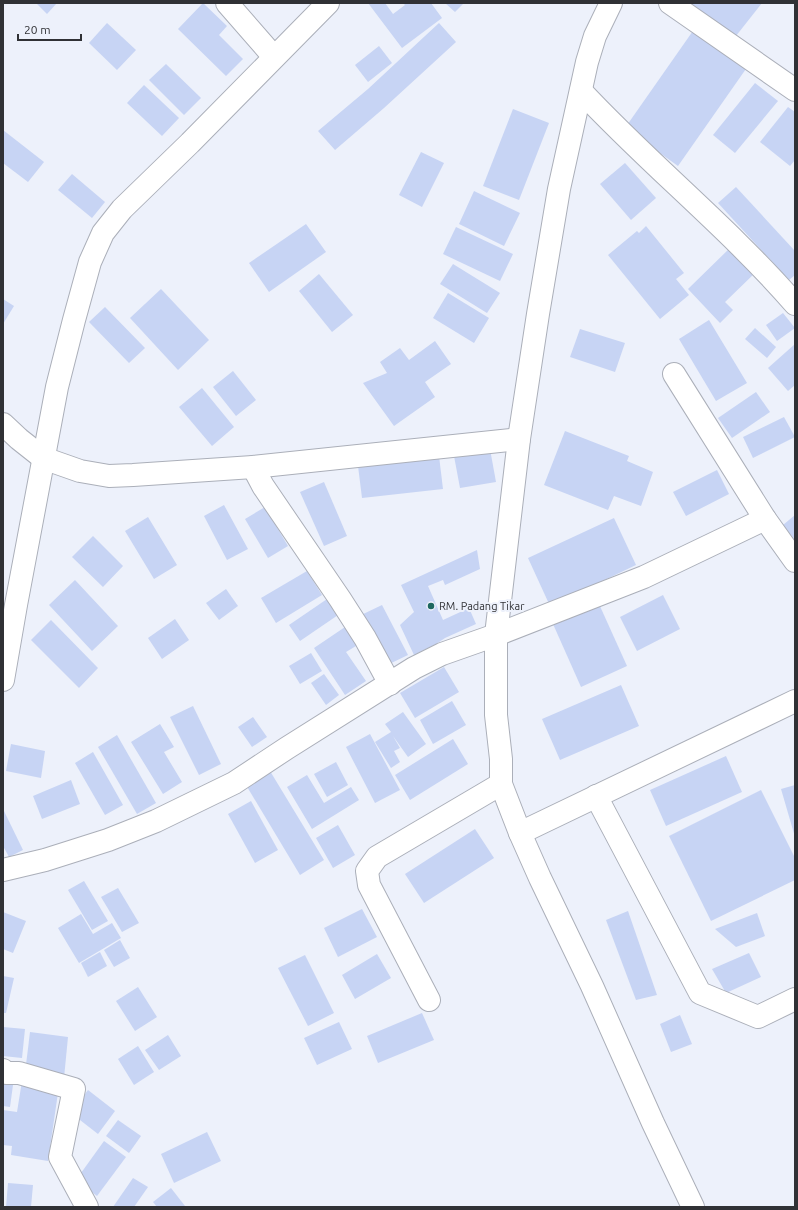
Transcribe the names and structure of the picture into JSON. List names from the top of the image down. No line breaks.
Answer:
{"places":["RM. Padang Tikar"],"scale_bar":"20 m"}
